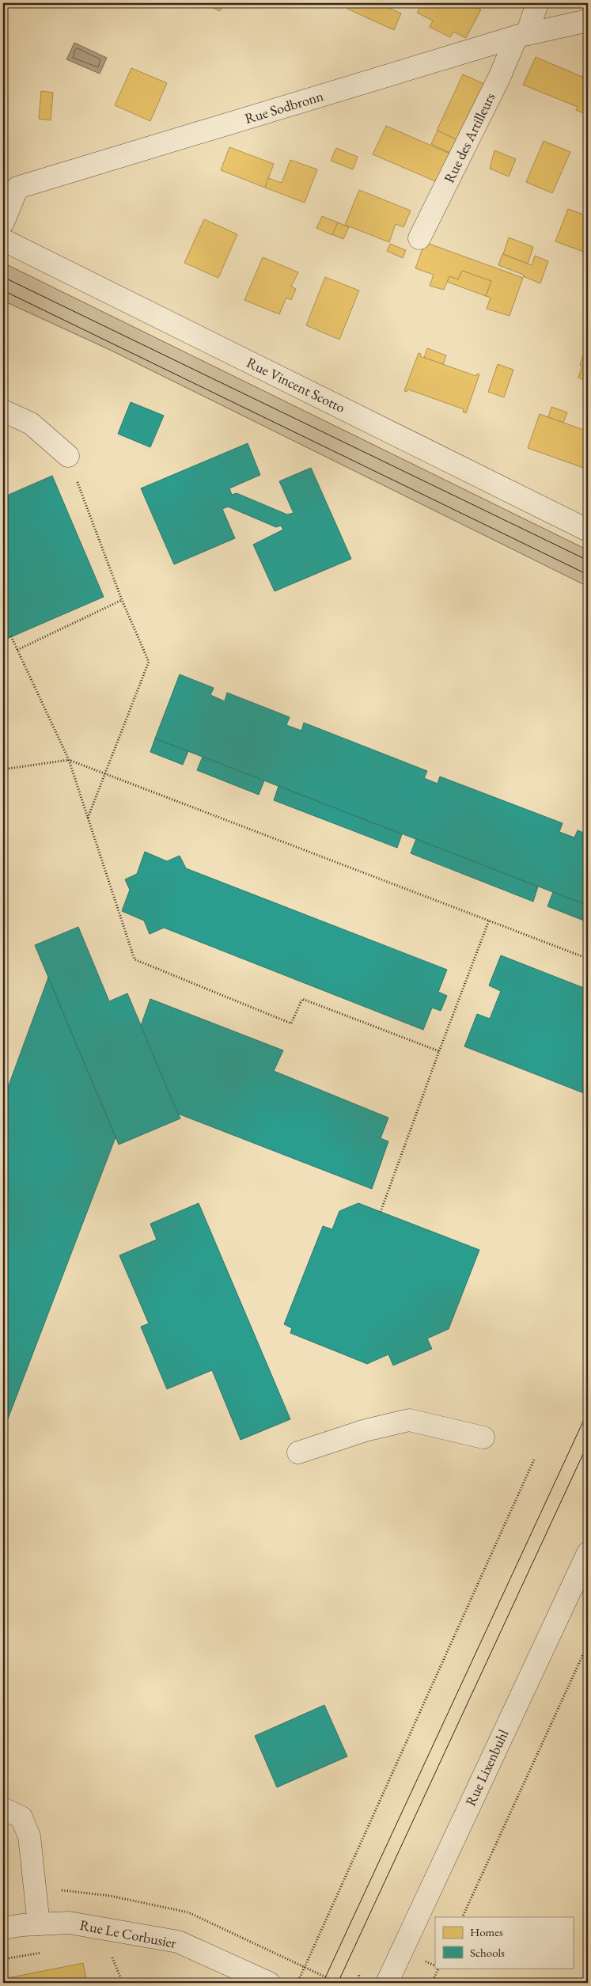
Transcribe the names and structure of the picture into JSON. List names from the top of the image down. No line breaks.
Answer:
{"streets":{"street":["Rue Sodbronn","Rue des Artilleurs","Rue Vincent Scotto","Rue Lixenbuhl","Rue Le Corbusier"]},"crossings":[["Rue Sodbronn","Rue des Artilleurs"]],"legend":["Homes","Schools"]}
